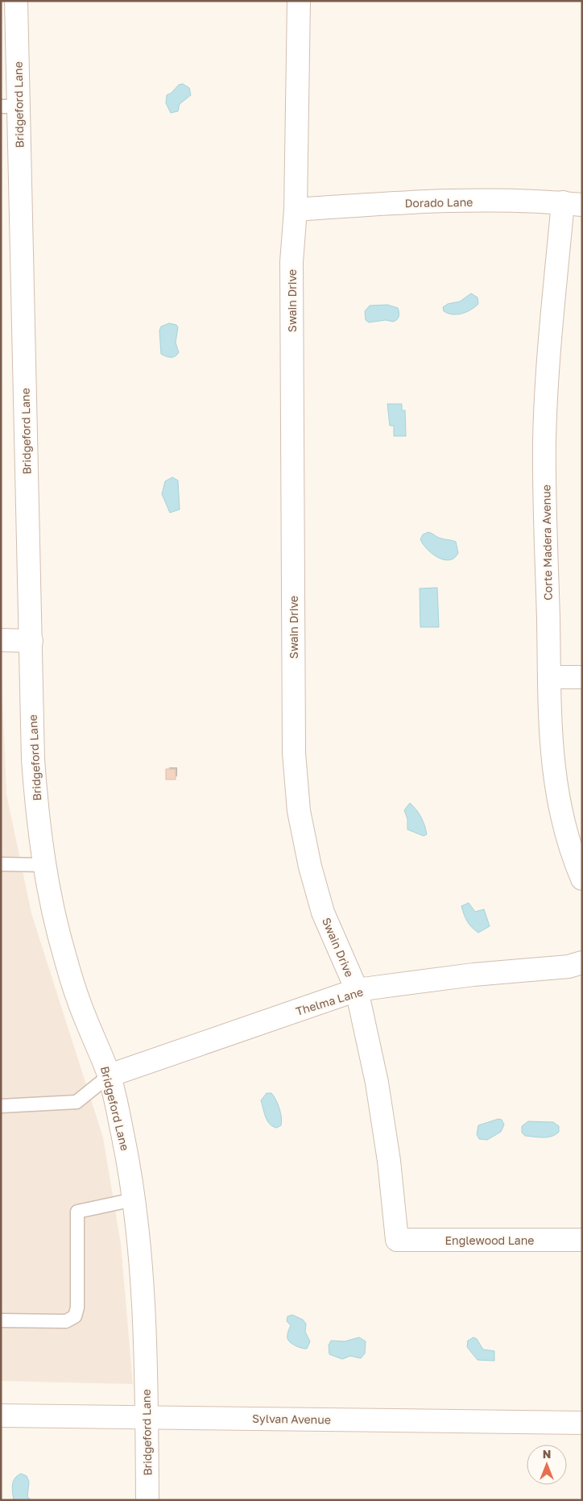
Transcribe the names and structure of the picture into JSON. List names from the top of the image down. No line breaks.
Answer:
{"streets":{"street":["Bridgeford Lane","Dorado Lane","Swain Drive","Corte Madera Avenue","Thelma Lane","Englewood Lane","Sylvan Avenue"]},"crossings":[["Bridgeford Lane","Thelma Lane"],["Bridgeford Lane","Sylvan Avenue"],["Dorado Lane","Swain Drive"],["Dorado Lane","Corte Madera Avenue"],["Swain Drive","Thelma Lane"],["Swain Drive","Englewood Lane"]],"north":"top"}
